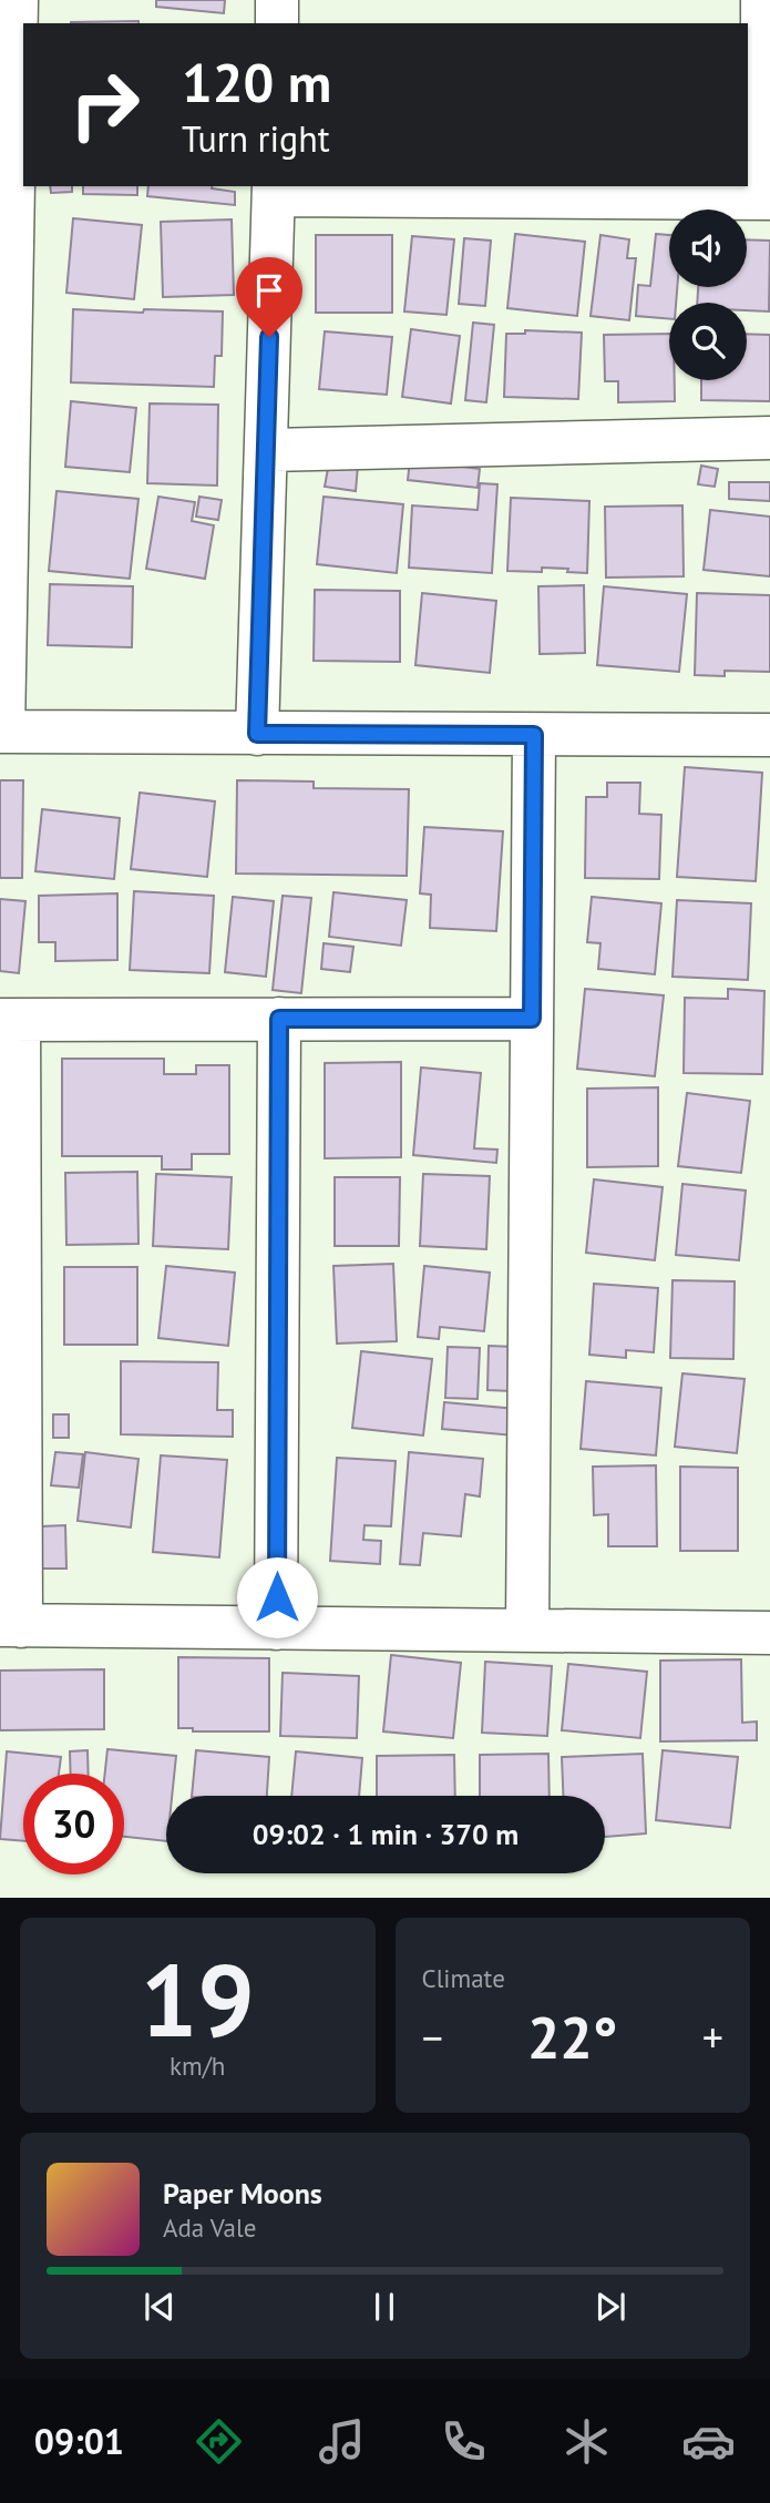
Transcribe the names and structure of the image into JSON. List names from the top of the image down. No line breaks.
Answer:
{"page":{"turn":["120 m","Turn right"],"limit":"30","trip":"09:02 · 1 min · 370 m","tile":[["19","km/h"],"Climate"],"heat":["−","22°","+"],"song":["Paper Moons","Ada Vale"],"tabs":"09:01"}}
